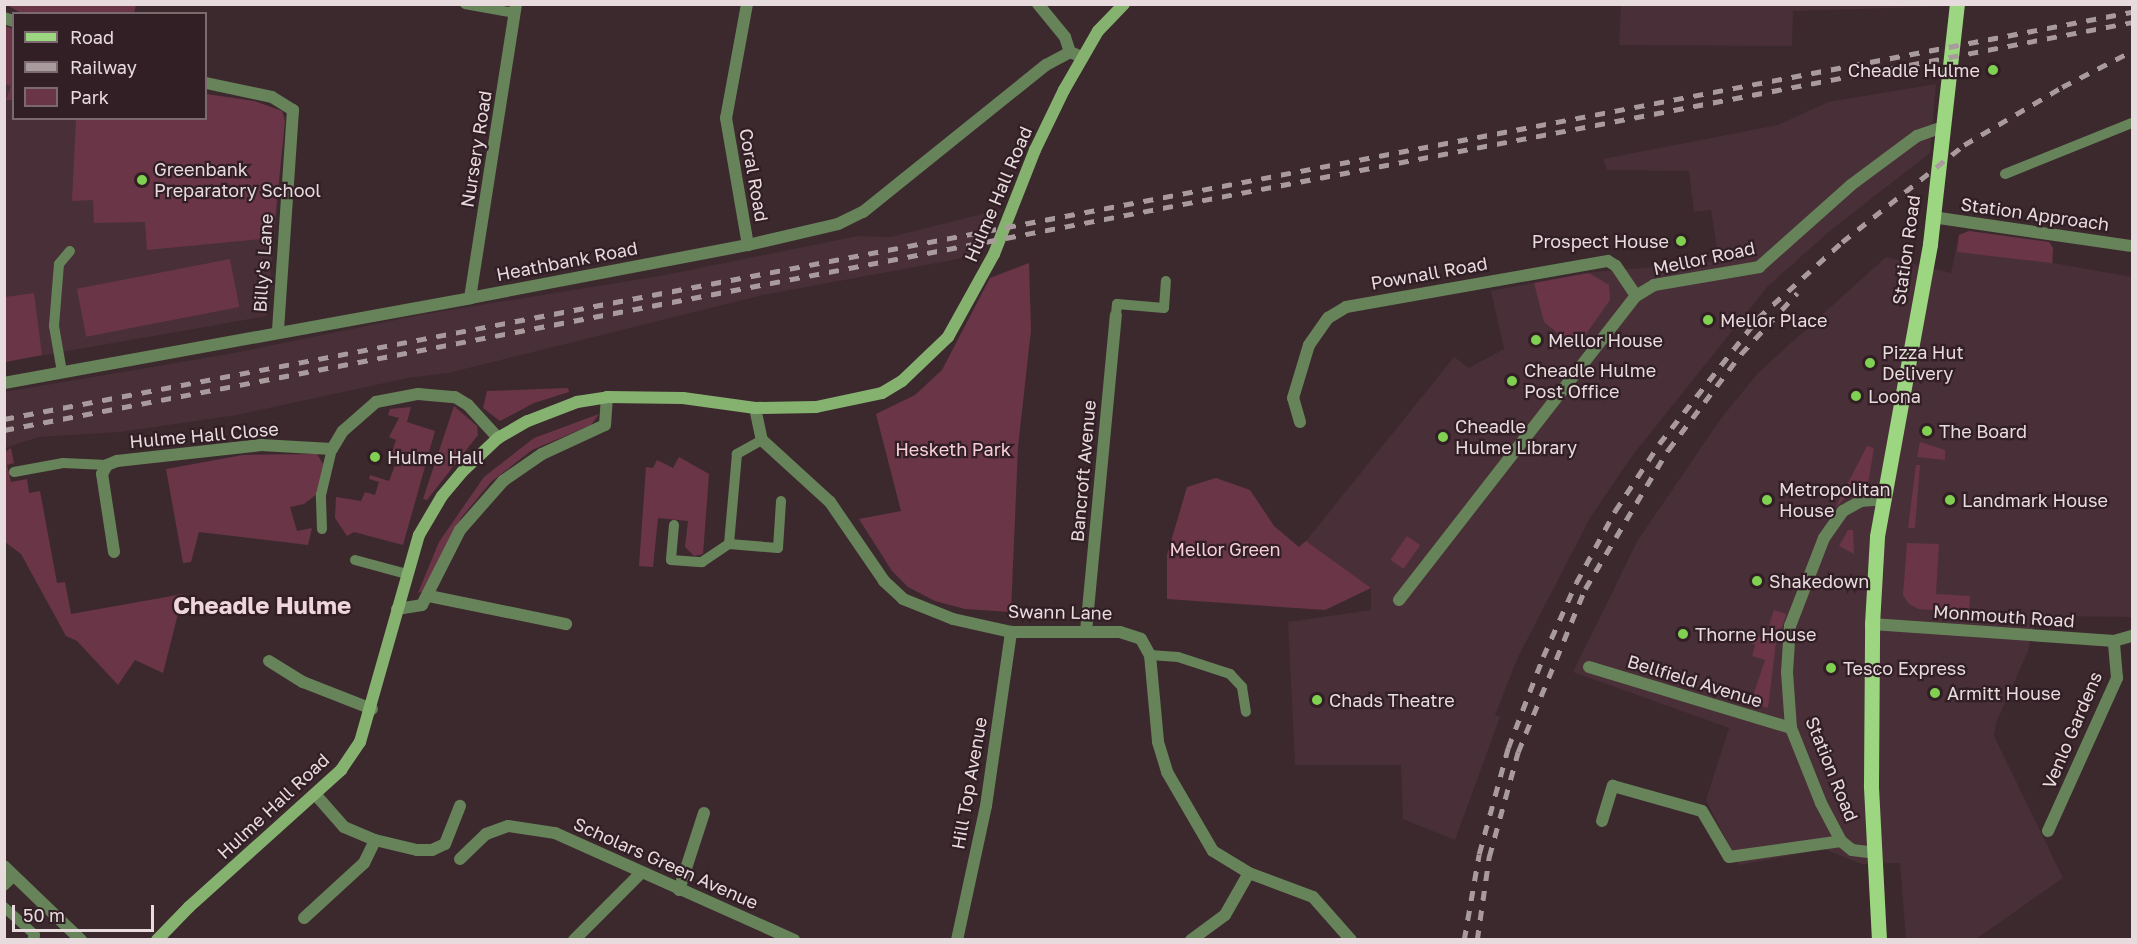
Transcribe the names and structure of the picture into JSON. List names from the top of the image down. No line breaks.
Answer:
{"streets":{"main road":["Hulme Hall Road","Station Road"],"street":["Nursery Road","Coral Road","Station Approach","Mellor Road","Heathbank Road","Billy's Lane","Pownall Road","Hulme Hall Close","Bancroft Avenue","Swann Lane","Monmouth Road","Bellfield Avenue","Venlo Gardens","Hill Top Avenue","Scholars Green Avenue"]},"crossings":[["Nursery Road","Heathbank Road"],["Coral Road","Heathbank Road"],["Hulme Hall Road","Heathbank Road"],["Station Approach","Station Road"],["Station Road","Mellor Road"],["Station Road","Monmouth Road"],["Station Road","Bellfield Avenue"],["Mellor Road","Pownall Road"],["Heathbank Road","Billy's Lane"],["Bancroft Avenue","Swann Lane"],["Swann Lane","Hill Top Avenue"],["Monmouth Road","Venlo Gardens"]],"districts":["Cheadle Hulme"],"parks":["Hesketh Park","Mellor Green"],"places":["Cheadle Hulme","Greenbank Preparatory School","Prospect House","Mellor Place","Mellor House","Pizza Hut Delivery","Cheadle Hulme Post Office","Loona","The Board","Cheadle Hulme Library","Hulme Hall","Metropolitan House","Landmark House","Shakedown","Thorne House","Tesco Express","Armitt House","Chads Theatre"],"legend":["Road","Railway","Park"],"scale_bar":"50 m"}
